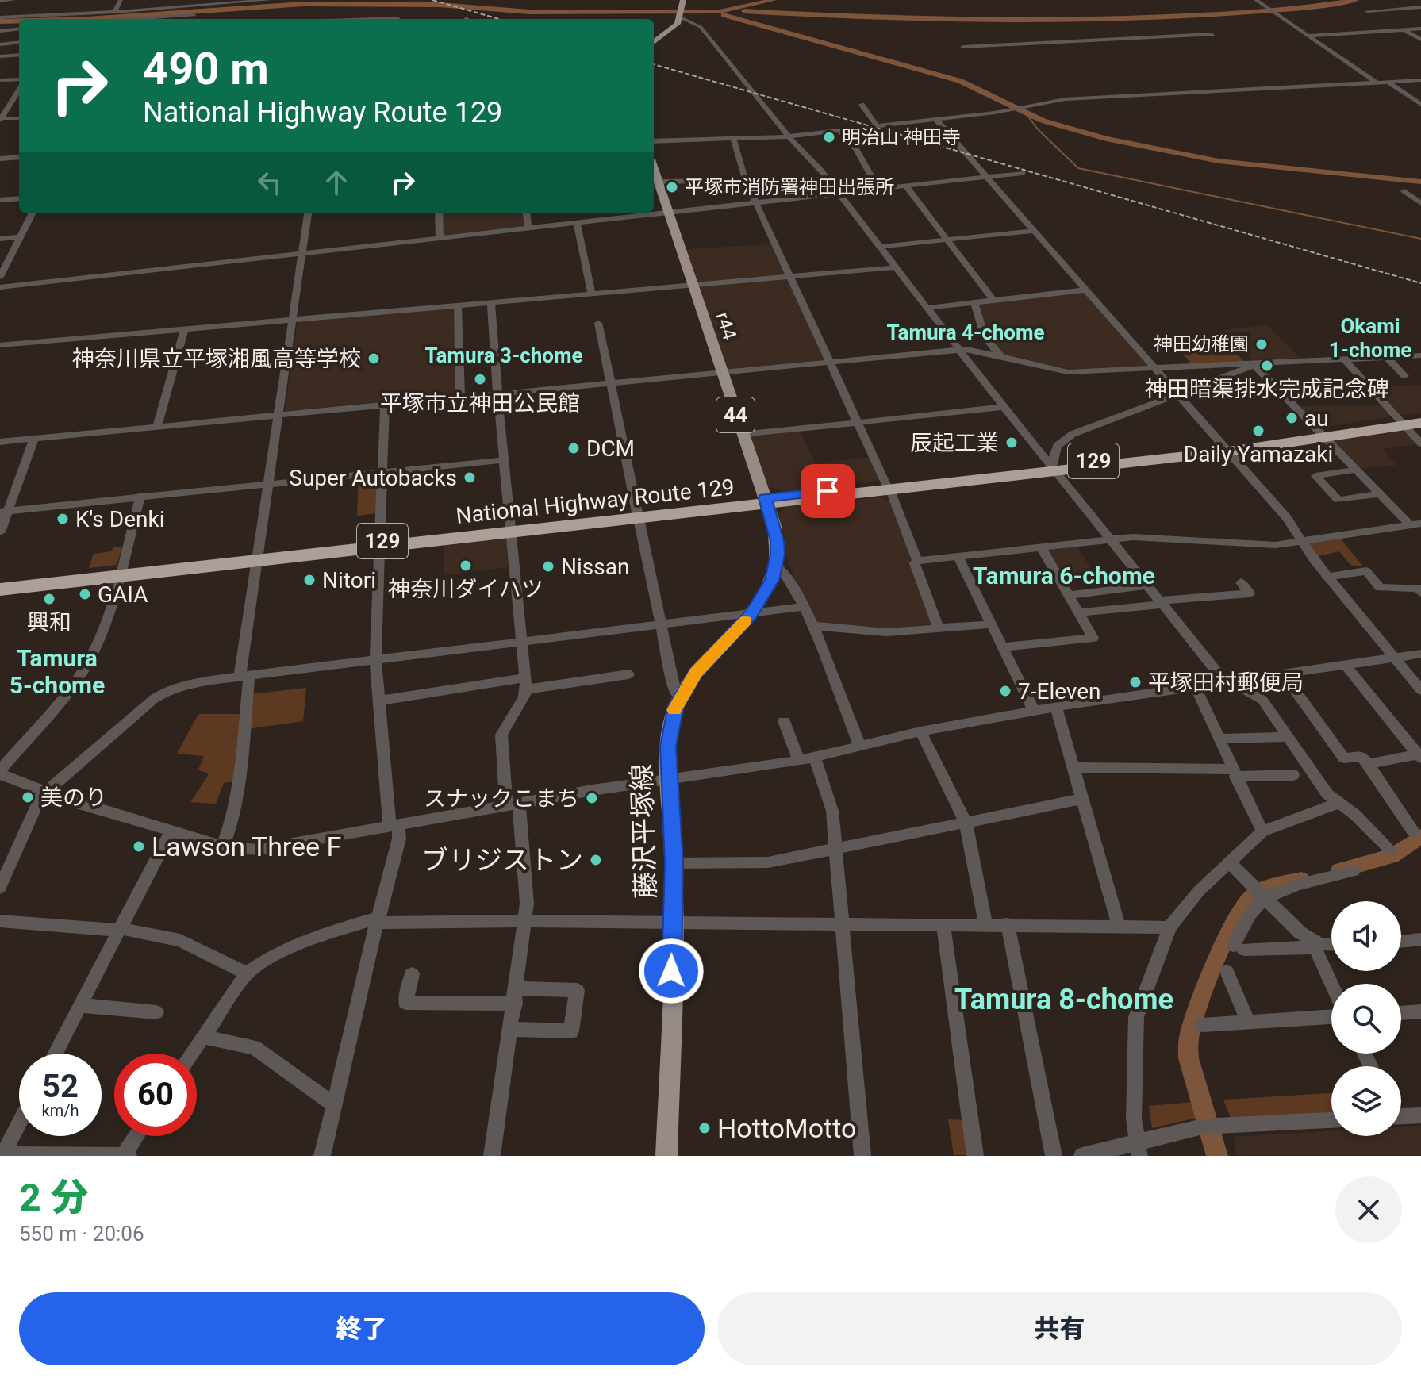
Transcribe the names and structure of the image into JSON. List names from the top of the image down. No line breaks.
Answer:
{"streets":{"highway":["129","National Highway Route 129"],"main road":["r44","44","藤沢平塚線"]},"crossings":[["r44","National Highway Route 129"],["r44","藤沢平塚線"],["National Highway Route 129","藤沢平塚線"]],"districts":["Okami 1-chome","Tamura 4-chome","Tamura 3-chome","Tamura 6-chome","Tamura 5-chome","Tamura 8-chome"],"places":["明治山 神田寺","平塚市消防署神田出張所","神田幼稚園","神奈川県立平塚湘風高等学校","神田暗渠排水完成記念碑","平塚市立神田公民館","au","Daily Yamazaki","辰起工業","DCM","Super Autobacks","K's Denki","神奈川ダイハツ","Nissan","Nitori","GAIA","興和","平塚田村郵便局","7-Eleven","美のり","スナックこまち","Lawson Three F","ブリジストン","HottoMotto"],"page":{"turn":["490 m","National Highway Route 129"],"speed":"52 km/h","limit":"60","heading":["2 分","550 m · 20:06"],"buttons":["終了","共有"]}}
